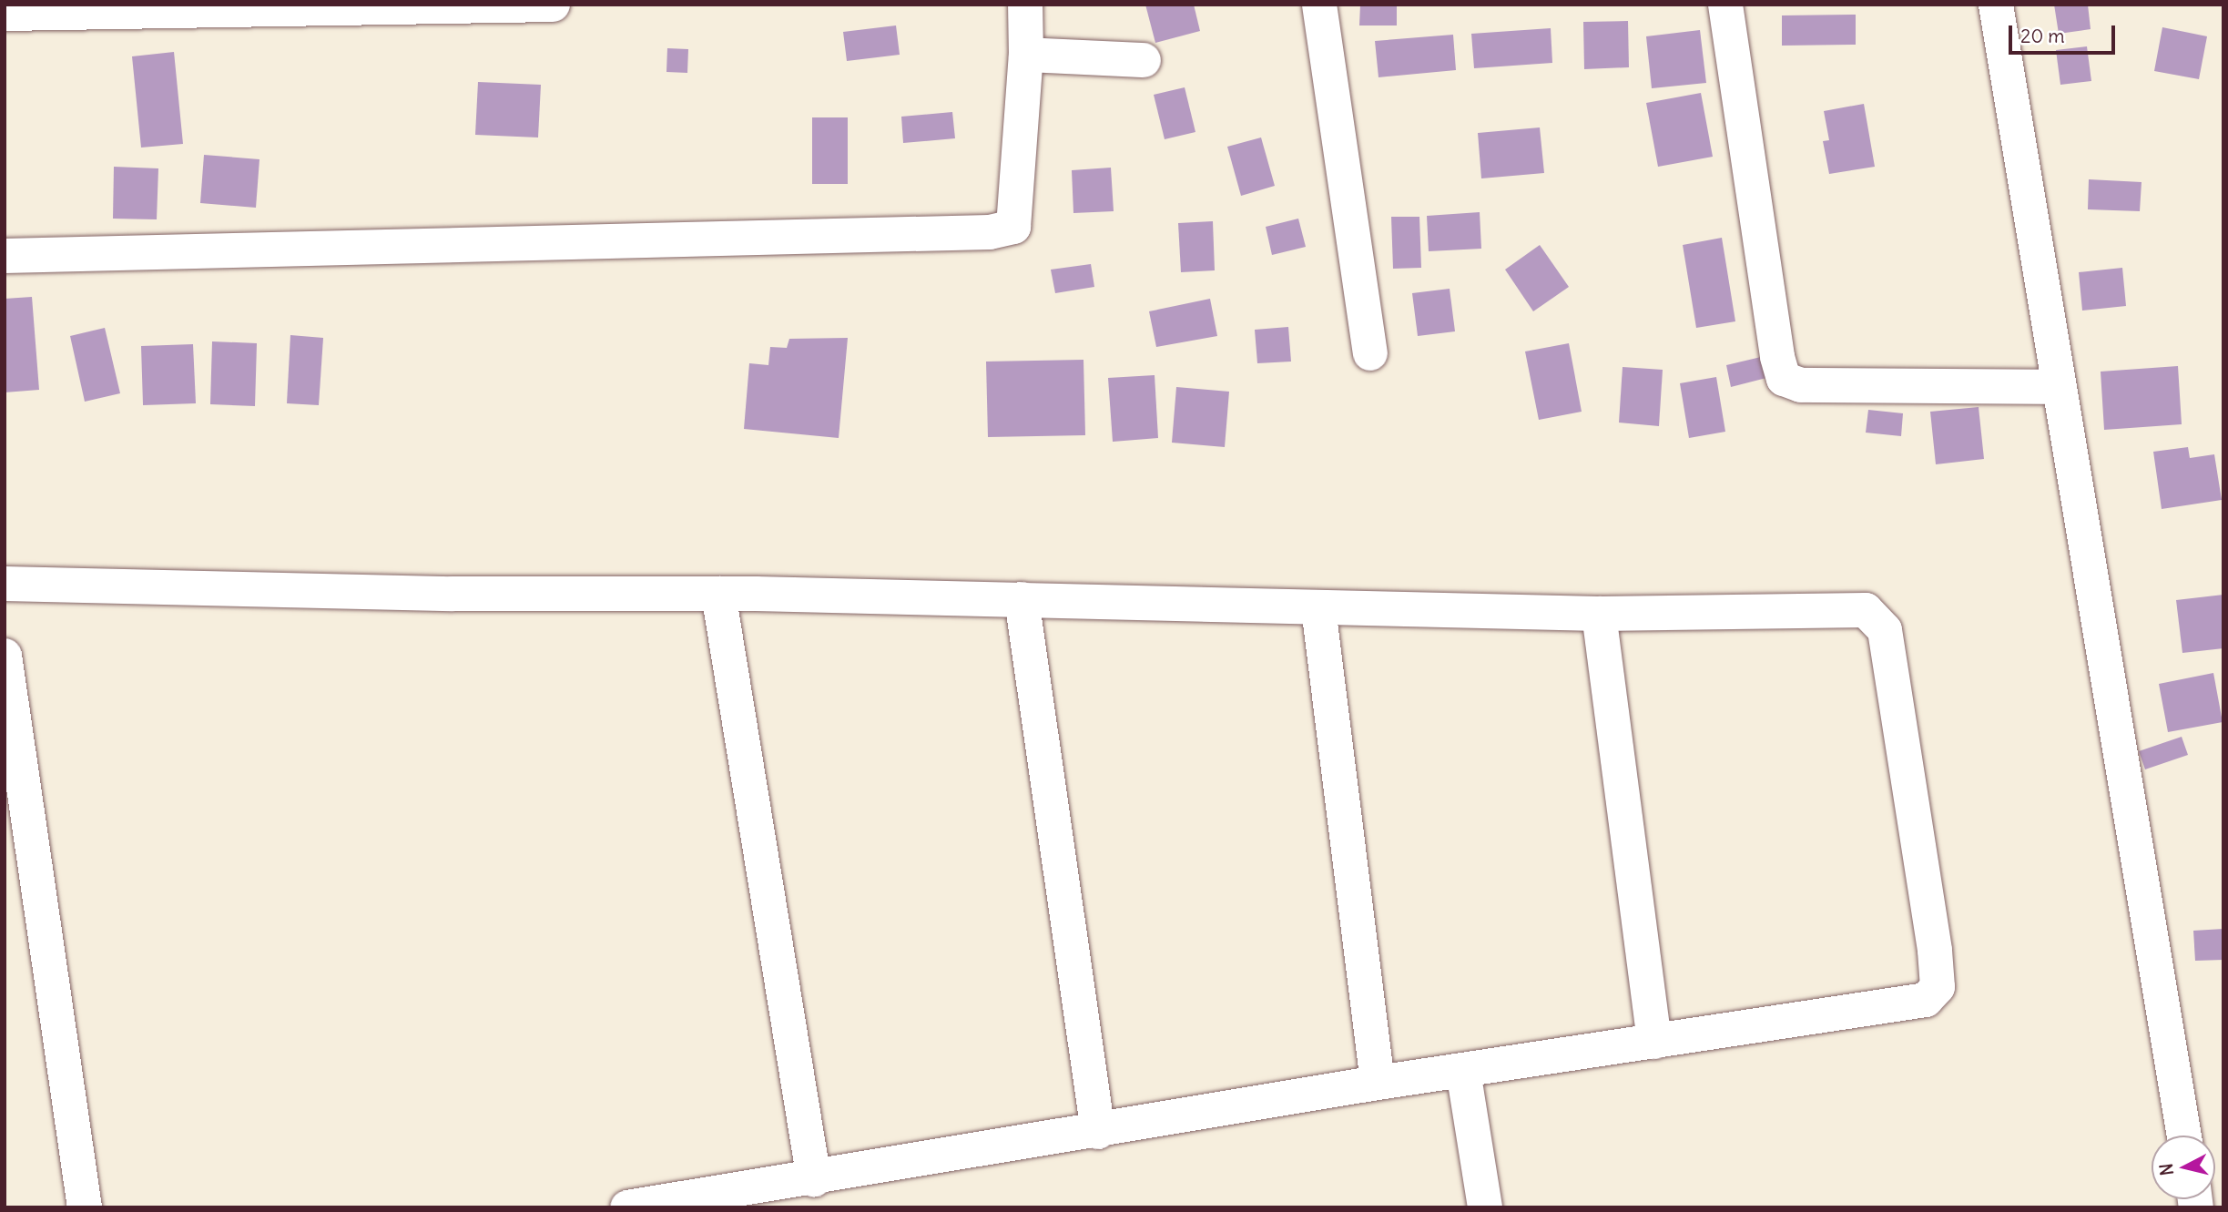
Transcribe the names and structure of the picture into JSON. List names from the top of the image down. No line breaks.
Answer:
{"scale_bar":"20 m","north":"left"}
